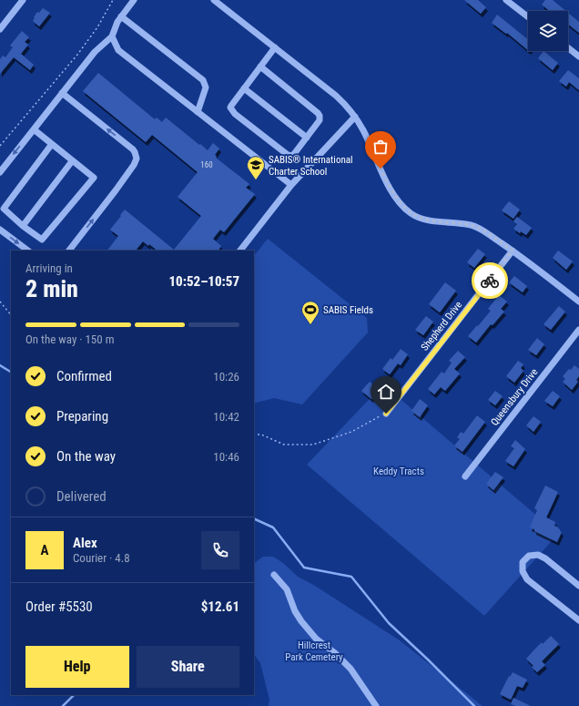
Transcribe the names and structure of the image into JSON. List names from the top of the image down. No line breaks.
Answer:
{"streets":{"street":["Shepherd Drive","Queensbury Drive"]},"parks":["Keddy Tracts","Hillcrest Park Cemetery"],"places":{"school or university":["SABIS® International Charter School"],"sports":["SABIS Fields"]},"house_numbers":["160"],"page":{"heading":["2 min","Arriving in","10:52–10:57"],"panel":["Alex","Courier · 4.8","Order #5530","$12.61"],"bar":"On the way · 150 m","list":[["Confirmed","10:26"],["Preparing","10:42"],["On the way","10:46"],"Delivered"],"round":"A","buttons":["Help","Share"]}}
